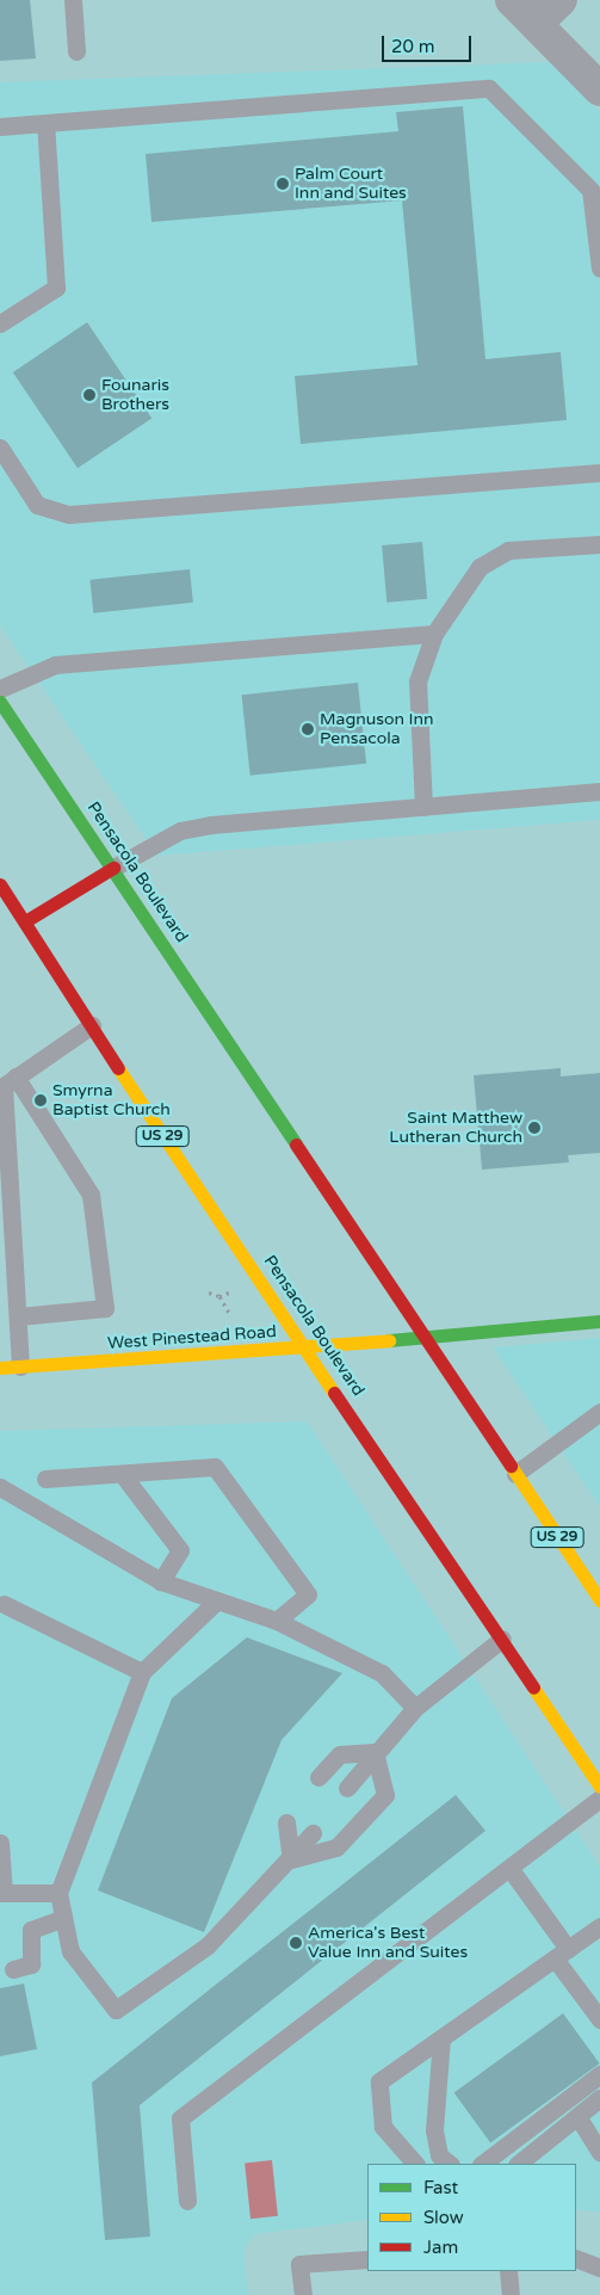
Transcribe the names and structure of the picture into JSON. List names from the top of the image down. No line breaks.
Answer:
{"streets":{"main road":["Pensacola Boulevard","US 29","West Pinestead Road"]},"crossings":[["Pensacola Boulevard","West Pinestead Road"]],"places":["Palm Court Inn and Suites","Founaris Brothers","Magnuson Inn Pensacola","Smyrna Baptist Church","Saint Matthew Lutheran Church","America's Best Value Inn and Suites"],"legend":["Fast","Slow","Jam"],"scale_bar":"20 m"}
